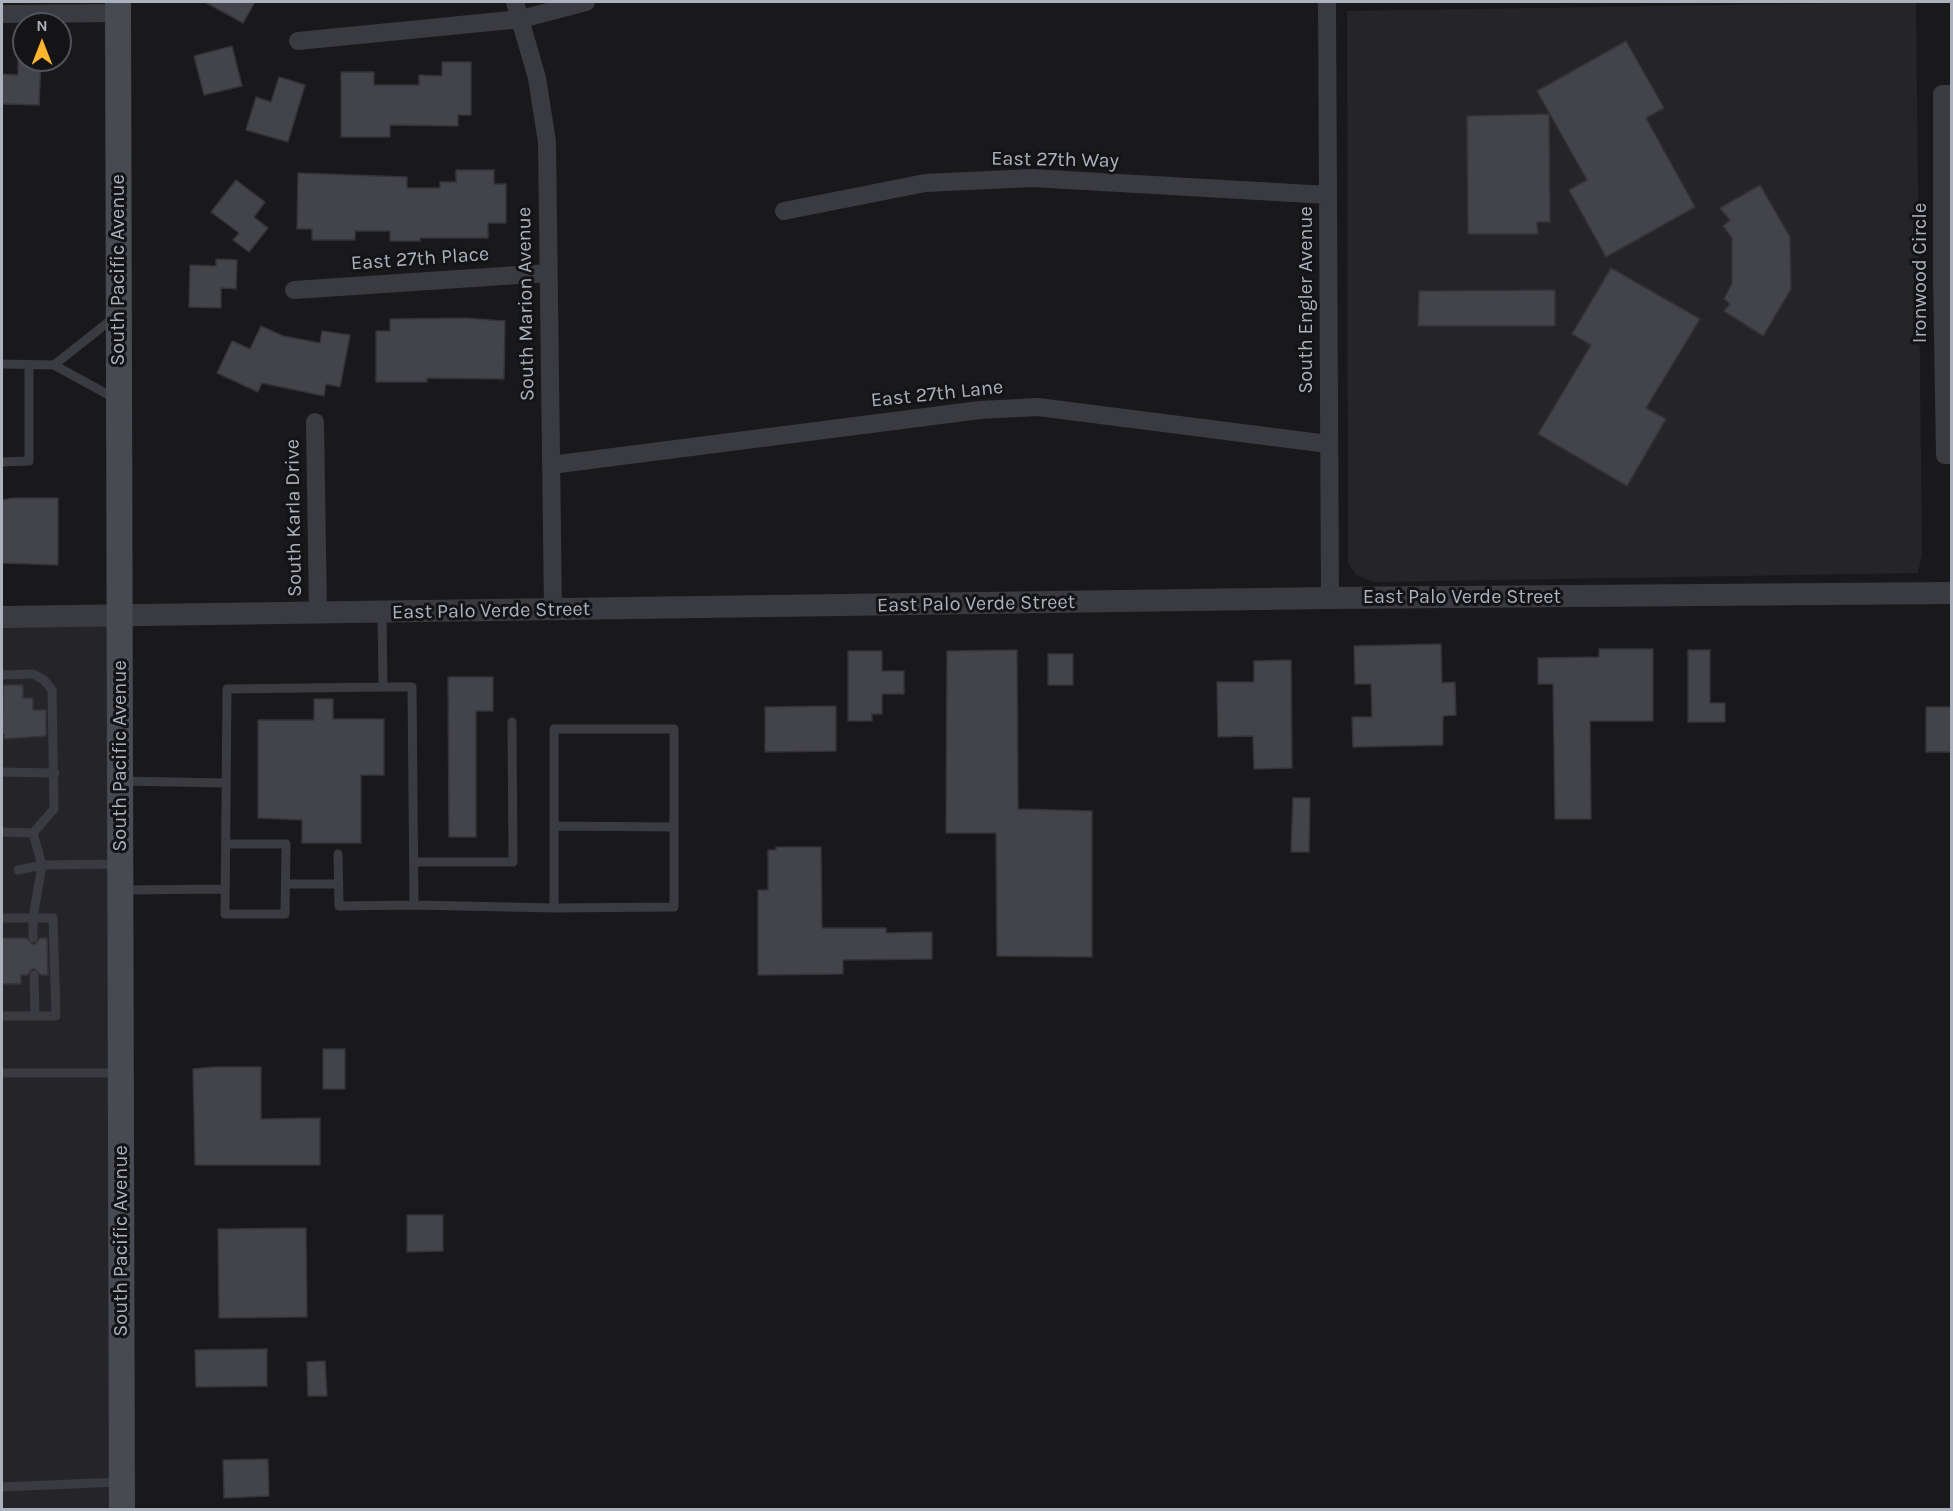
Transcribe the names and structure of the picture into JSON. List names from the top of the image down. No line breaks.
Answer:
{"streets":{"main road":["South Pacific Avenue"],"street":["East 27th Way","East 27th Place","Ironwood Circle","South Engler Avenue","South Marion Avenue","East 27th Lane","South Karla Drive","East Palo Verde Street"]},"crossings":[["East 27th Way","South Engler Avenue"],["East 27th Place","South Marion Avenue"],["South Pacific Avenue","East Palo Verde Street"],["South Engler Avenue","East 27th Lane"],["South Engler Avenue","East Palo Verde Street"],["South Marion Avenue","East 27th Lane"],["South Marion Avenue","East Palo Verde Street"],["South Karla Drive","East Palo Verde Street"]],"north":"top"}
